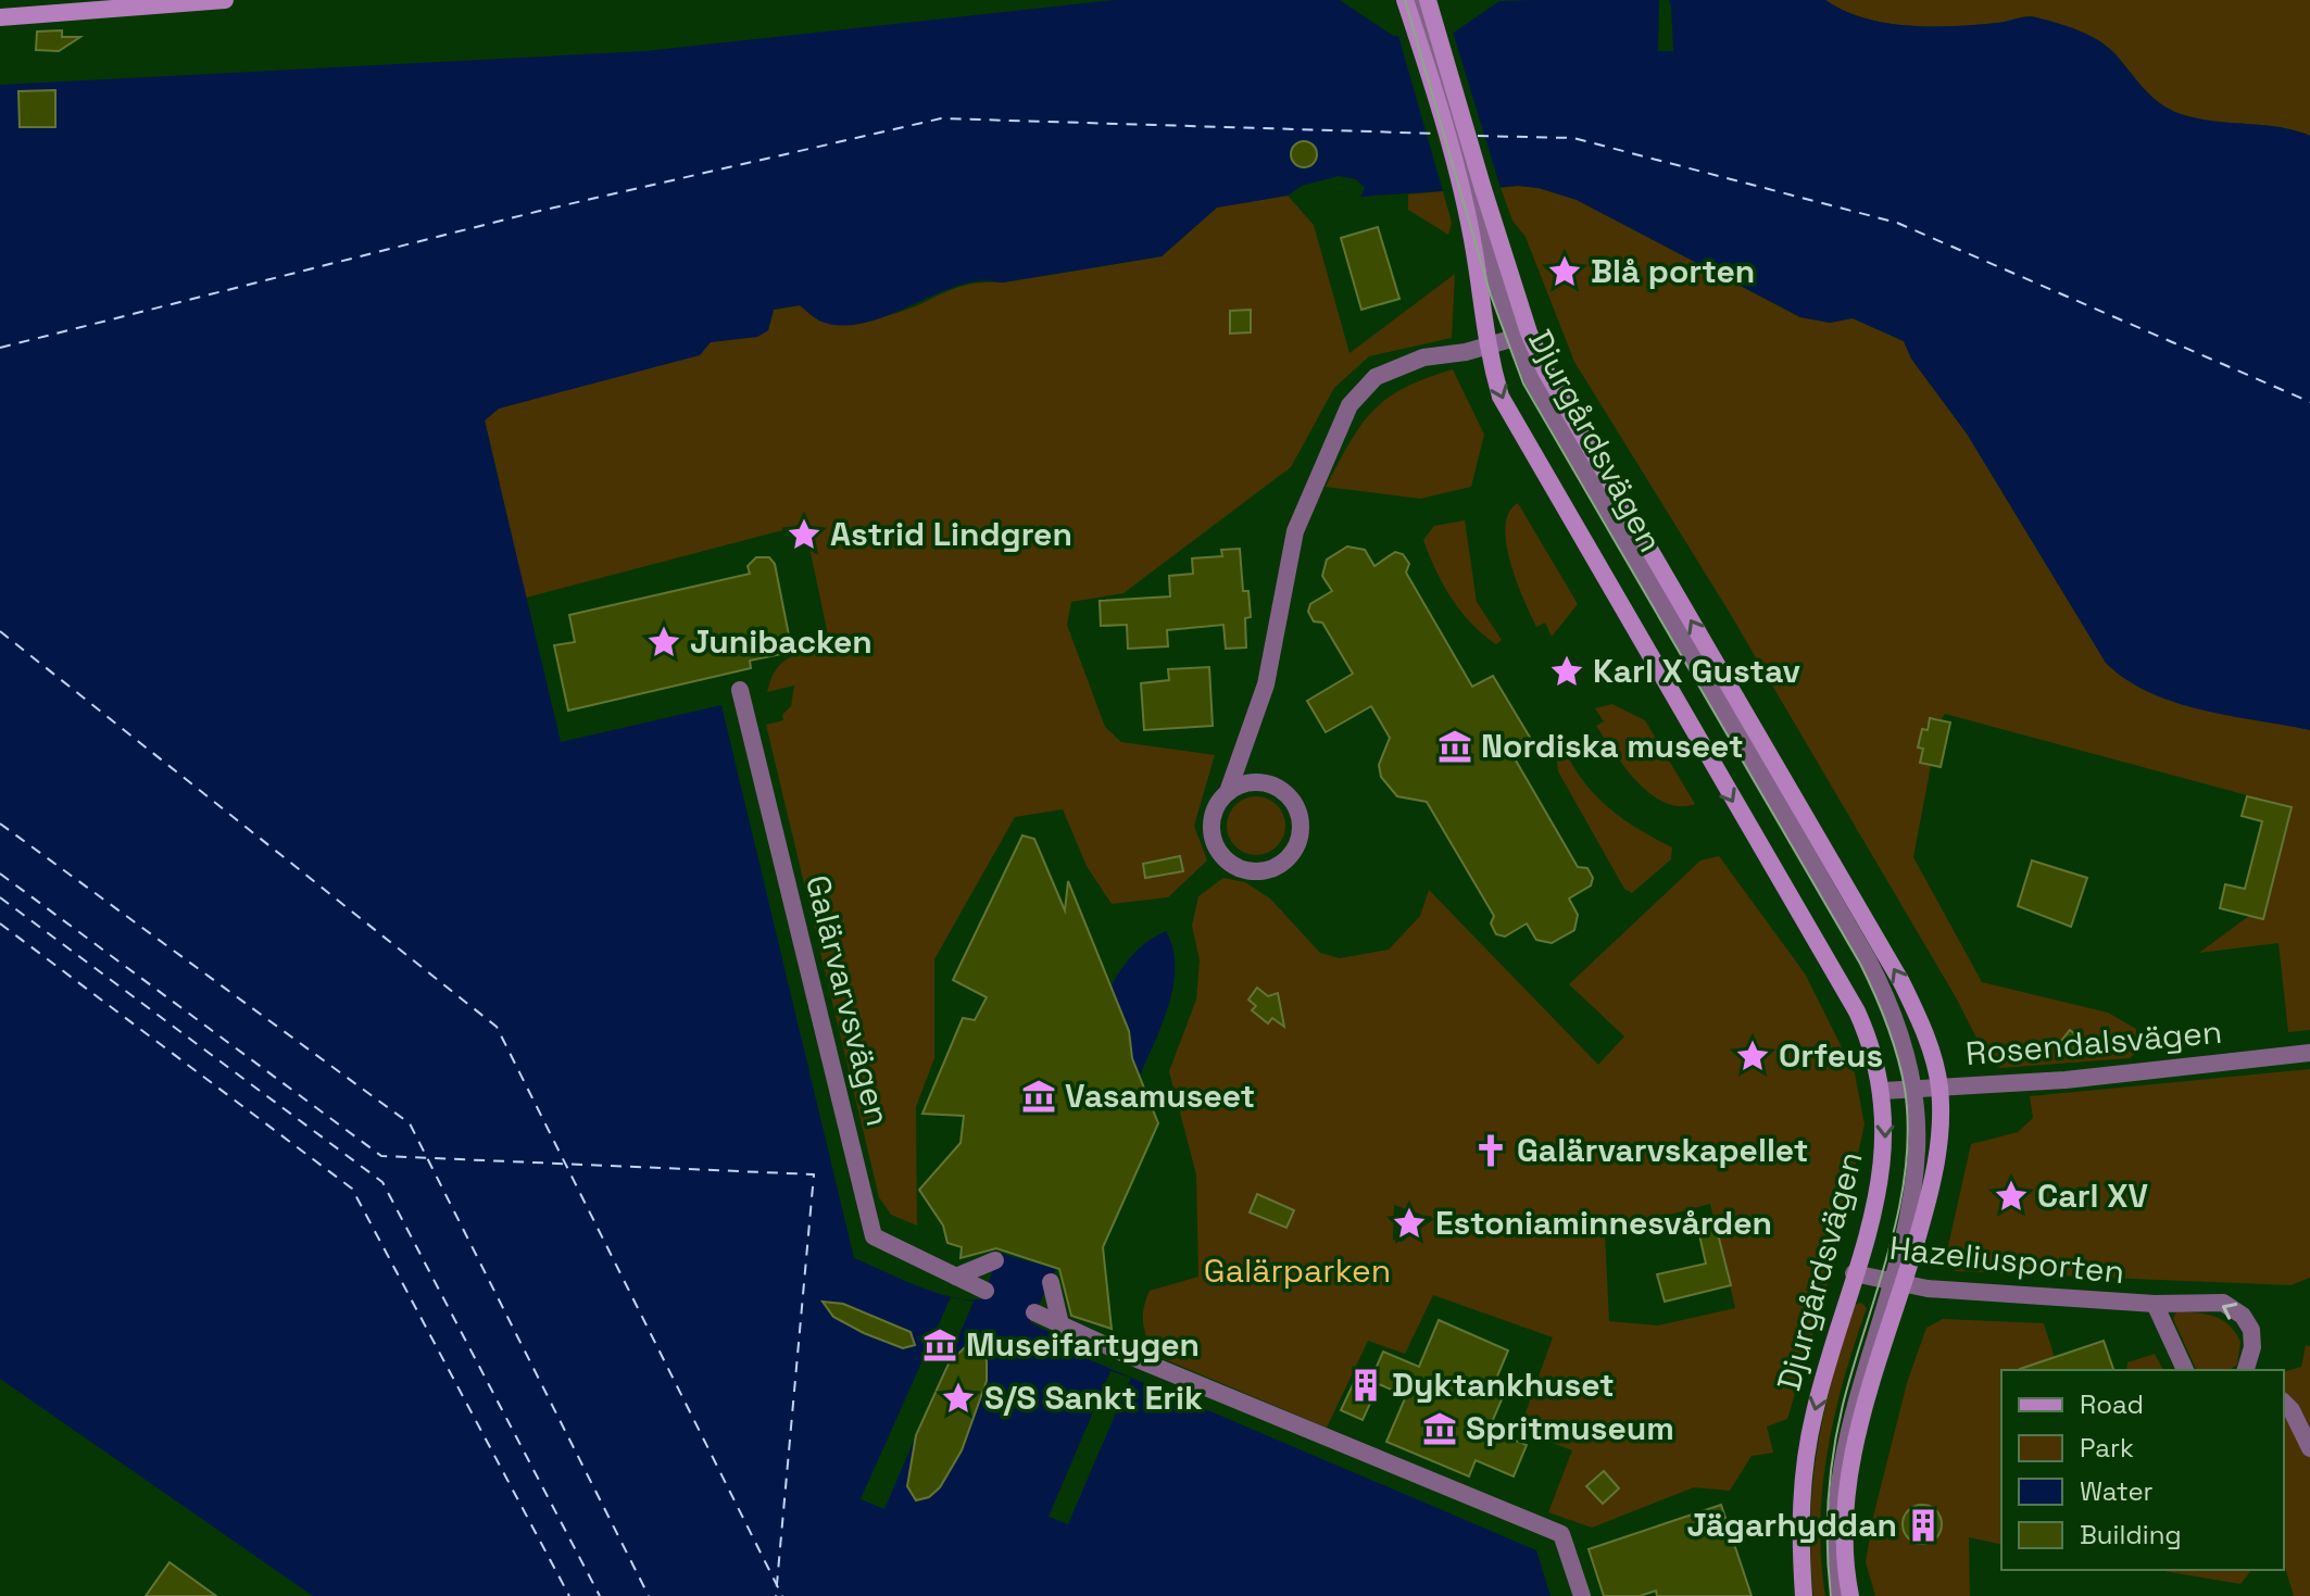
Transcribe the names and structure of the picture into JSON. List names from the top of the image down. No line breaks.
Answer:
{"streets":{"street":["Djurgårdsvägen","Galärvarvsvägen","Rosendalsvägen","Hazeliusporten"]},"crossings":[["Djurgårdsvägen","Rosendalsvägen"],["Djurgårdsvägen","Hazeliusporten"]],"parks":["Galärparken"],"places":{"place":["Blå porten","Astrid Lindgren","Junibacken","Karl X Gustav","Orfeus","Carl XV","Estoniaminnesvården","S/S Sankt Erik"],"museum":["Nordiska museet","Vasamuseet","Museifartygen","Spritmuseum"],"church":["Galärvarvskapellet"],"building":["Dyktankhuset","Jägarhyddan"]},"legend":["Road","Park","Water","Building"]}
